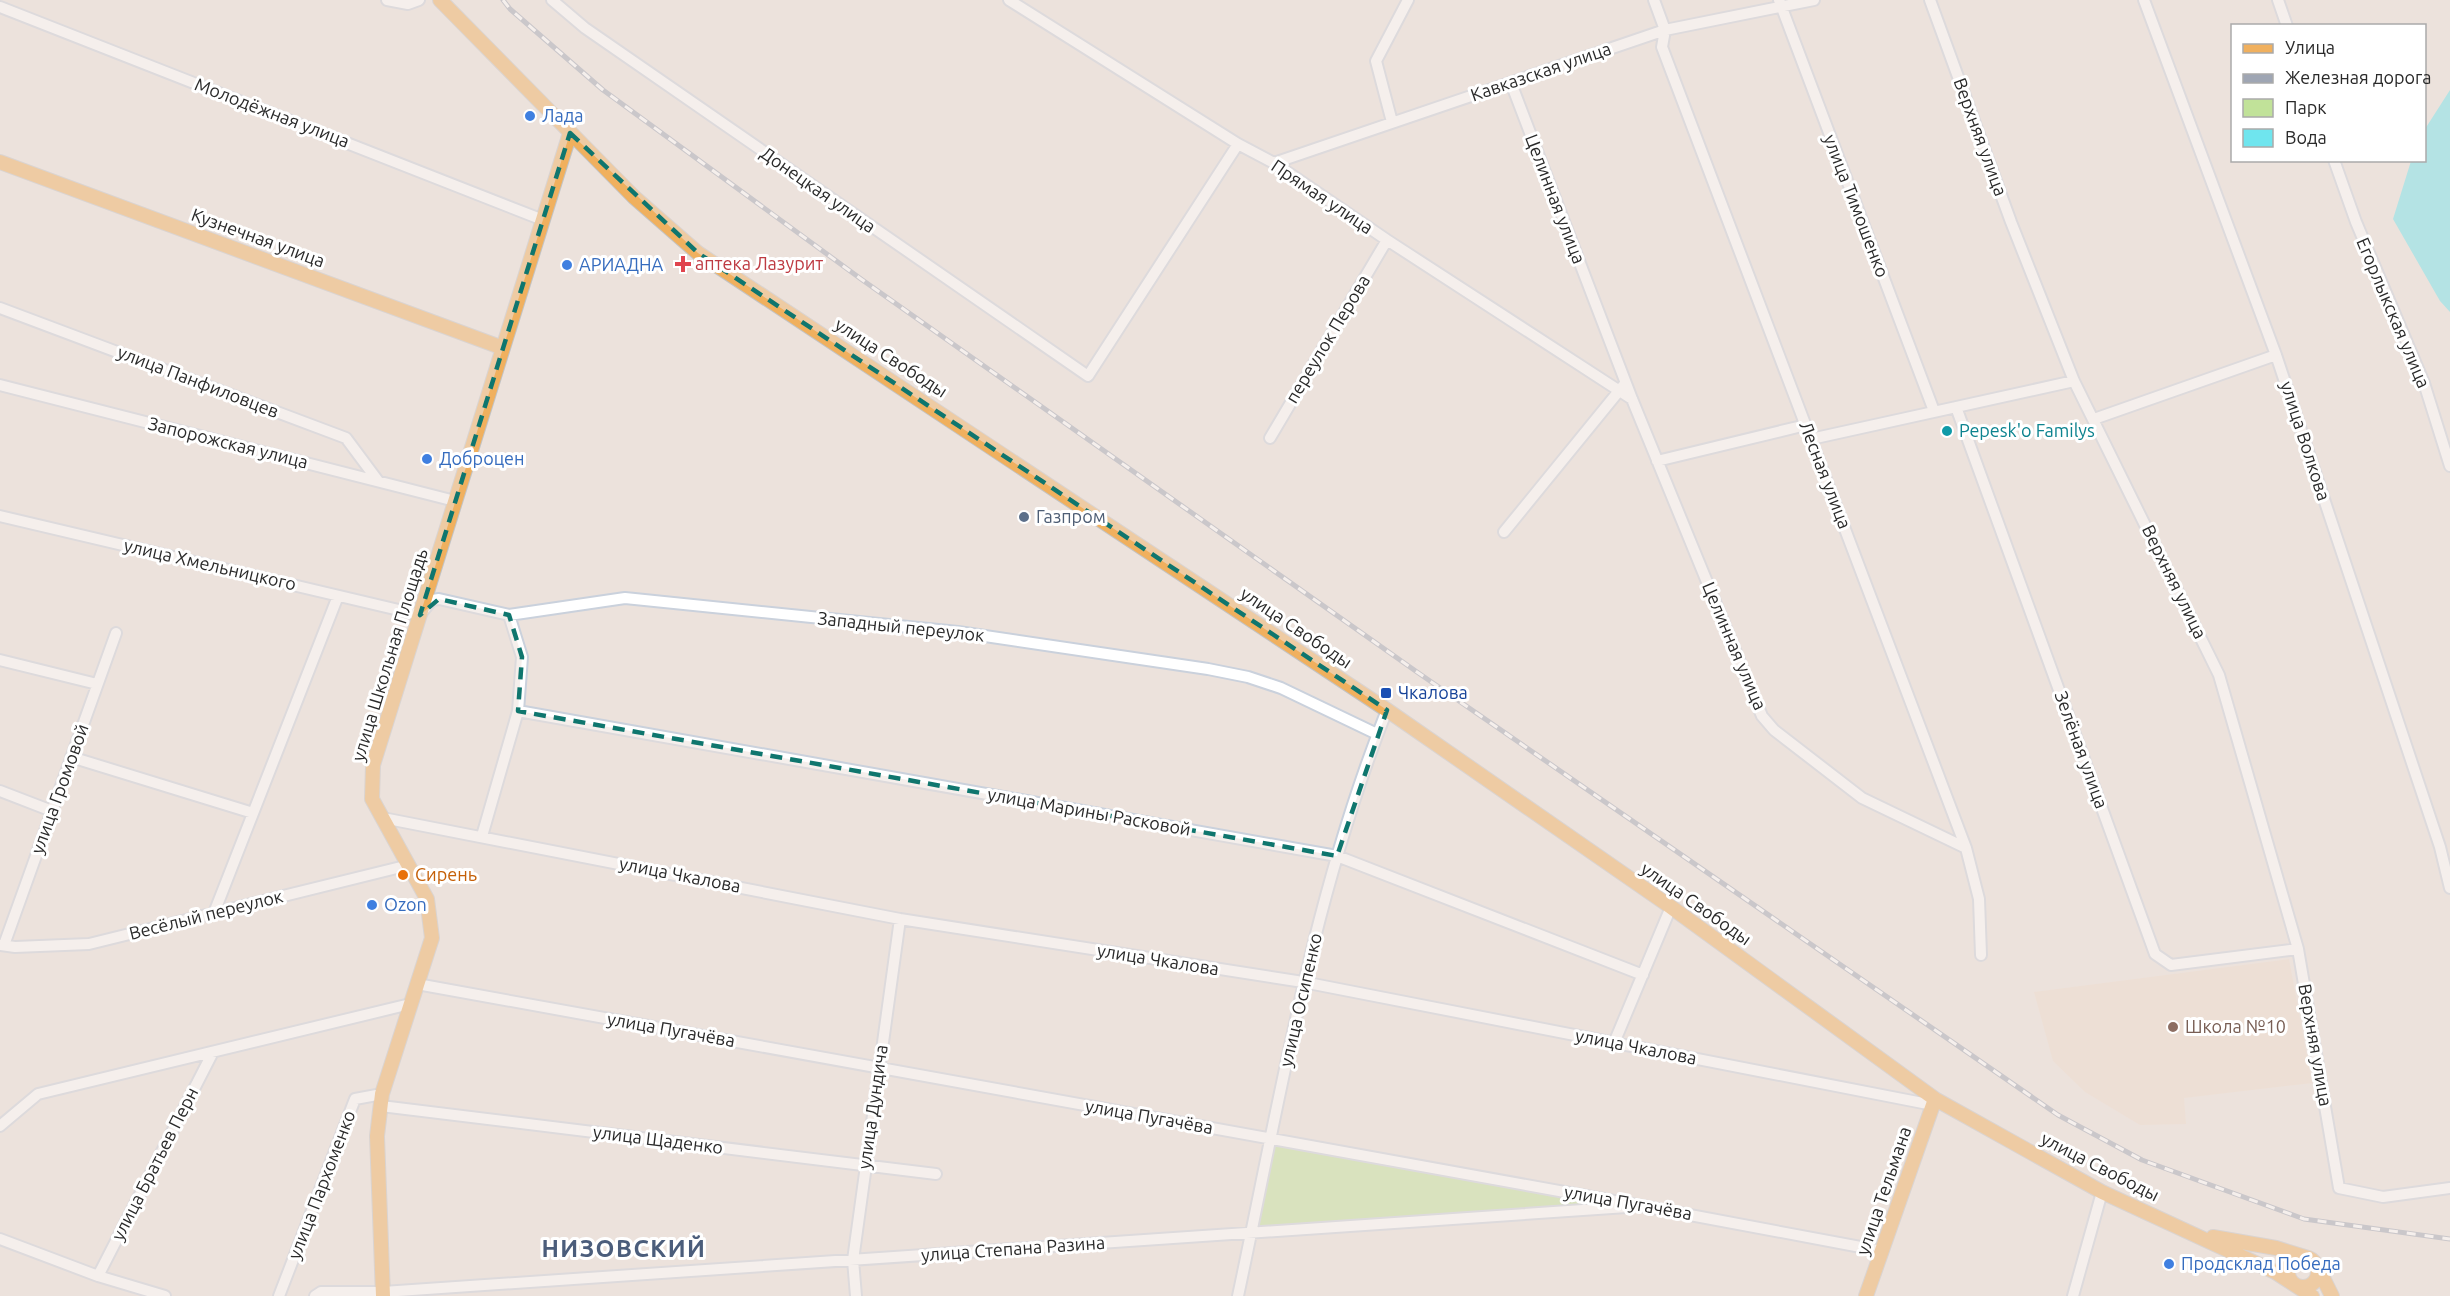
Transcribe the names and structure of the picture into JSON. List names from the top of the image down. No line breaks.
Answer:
{"streets":{"main road":["Кузнечная улица","улица Свободы","улица Школьная Площадь","улица Тельмана"],"street":["Кавказская улица","Молодёжная улица","Верхняя улица","Донецкая улица","Прямая улица","Целинная улица","улица Тимошенко","Егорлыкская улица","переулок Перова","улица Панфиловцев","улица Волкова","Запорожская улица","Лесная улица","улица Хмельницкого","Западный переулок","Зелёная улица","улица Громовой","улица Марины Расковой","улица Чкалова","Весёлый переулок","улица Осипенко","улица Пугачёва","улица Дундича","улица Щаденко","улица Братьев Перн","улица Пархоменко","улица Степана Разина"]},"crossings":[["Кавказская улица","Прямая улица"],["Кавказская улица","Целинная улица"],["Кавказская улица","улица Тимошенко"],["Кавказская улица","Лесная улица"],["Молодёжная улица","улица Школьная Площадь"],["Верхняя улица","Зелёная улица"],["Донецкая улица","Прямая улица"],["Прямая улица","Целинная улица"],["Прямая улица","переулок Перова"],["Целинная улица","Лесная улица"],["Кузнечная улица","улица Школьная Площадь"],["улица Свободы","улица Школьная Площадь"],["улица Свободы","улица Чкалова"],["улица Свободы","улица Осипенко"],["улица Свободы","улица Тельмана"],["улица Панфиловцев","Запорожская улица"],["Запорожская улица","улица Школьная Площадь"],["улица Хмельницкого","Западный переулок"],["улица Хмельницкого","улица Школьная Площадь"],["Западный переулок","улица Школьная Площадь"],["Западный переулок","улица Осипенко"],["улица Школьная Площадь","улица Чкалова"],["улица Школьная Площадь","Весёлый переулок"],["улица Школьная Площадь","улица Пугачёва"],["улица Школьная Площадь","улица Щаденко"],["улица Школьная Площадь","улица Братьев Перн"],["улица Школьная Площадь","улица Пархоменко"],["улица Школьная Площадь","улица Степана Разина"],["улица Громовой","Весёлый переулок"],["улица Марины Расковой","улица Осипенко"],["улица Чкалова","улица Осипенко"],["улица Чкалова","улица Дундича"],["улица Чкалова","улица Тельмана"],["улица Осипенко","улица Пугачёва"],["улица Осипенко","улица Степана Разина"],["улица Пугачёва","улица Дундича"],["улица Пугачёва","улица Тельмана"],["улица Пугачёва","улица Степана Разина"],["улица Дундича","улица Щаденко"],["улица Дундича","улица Степана Разина"],["улица Щаденко","улица Пархоменко"]],"districts":["НИЗОВСКИЙ"],"places":{"other":["Лада","АРИАДНА","Pepesk'o Familys","Доброцен","Газпром","Сирень","Ozon","Школа №10","Продсклад Победа"],"health":["аптека Лазурит"],"transit":["Чкалова"]},"legend":["Улица","Железная дорога","Парк","Вода"]}
